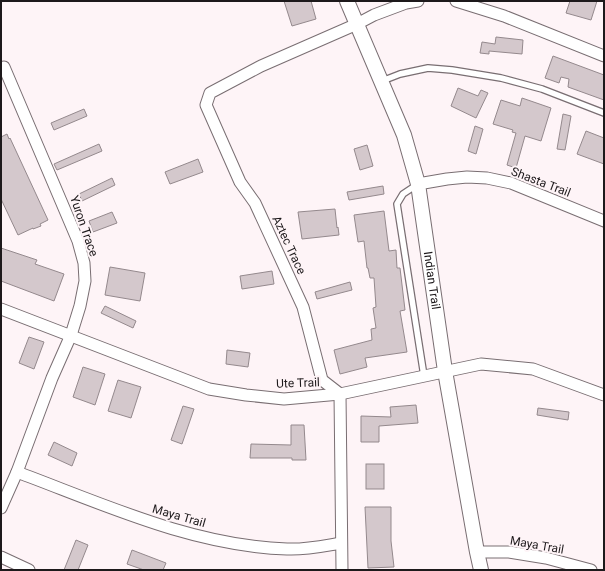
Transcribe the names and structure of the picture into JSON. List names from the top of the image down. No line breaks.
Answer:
{"streets":{"street":["Shasta Trail","Yuron Trace","Aztec Trace","Indian Trail","Ute Trail","Maya Trail"]},"crossings":[["Shasta Trail","Indian Trail"],["Yuron Trace","Ute Trail"],["Yuron Trace","Maya Trail"],["Aztec Trace","Indian Trail"],["Aztec Trace","Ute Trail"],["Indian Trail","Ute Trail"],["Indian Trail","Maya Trail"]]}
